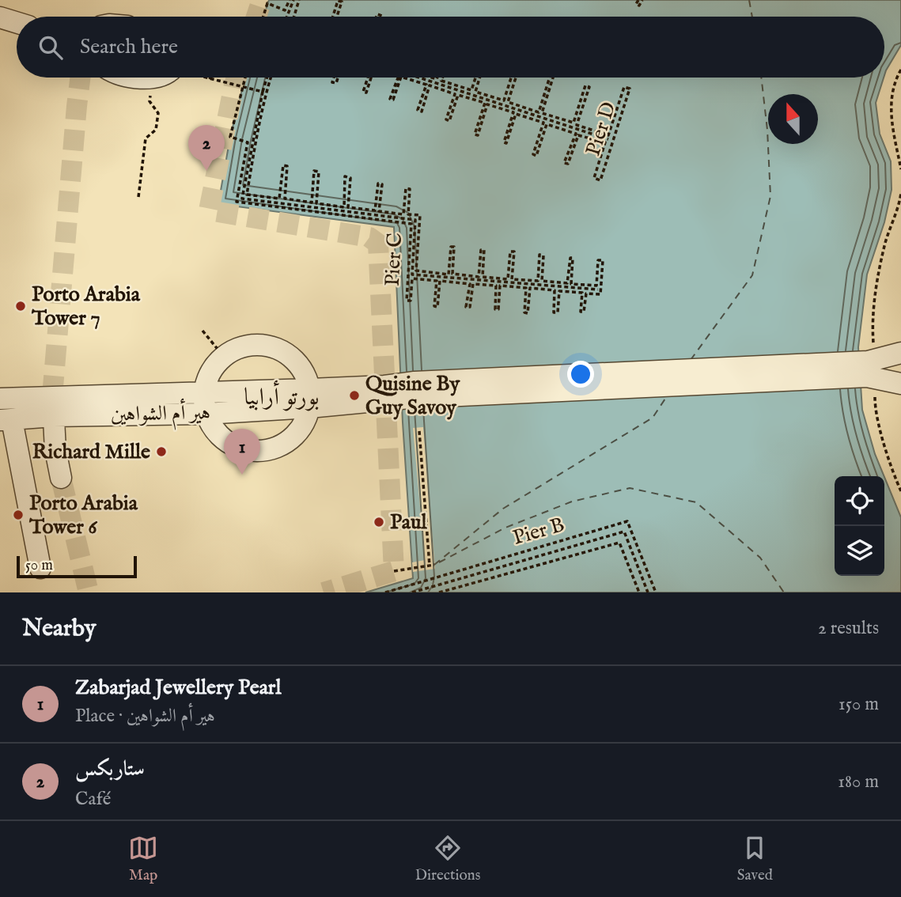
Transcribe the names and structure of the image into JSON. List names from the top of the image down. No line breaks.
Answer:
{"streets":{"street":["هير أم الشواهين"],"path":["Pier D","Pier C","Pier B"]},"districts":["بورتو أرابيا"],"places":["Porto Arabia Tower 7","Quisine By Guy Savoy","Richard Mille","Porto Arabia Tower 6","Paul"],"scale_bar":"50 m","north":"top","page":{"search":"Search here","pins":["2","1"],"scale":"50 m","heading":["Nearby","2 results"],"list":[{"mark":"1","name":"Zabarjad Jewellery Pearl","note":"Place · هير أم الشواهين","value":"150 m"},{"mark":"2","name":"ستاربكس","note":"Café","value":"180 m"}],"nav":["Map","Directions","Saved"]}}
